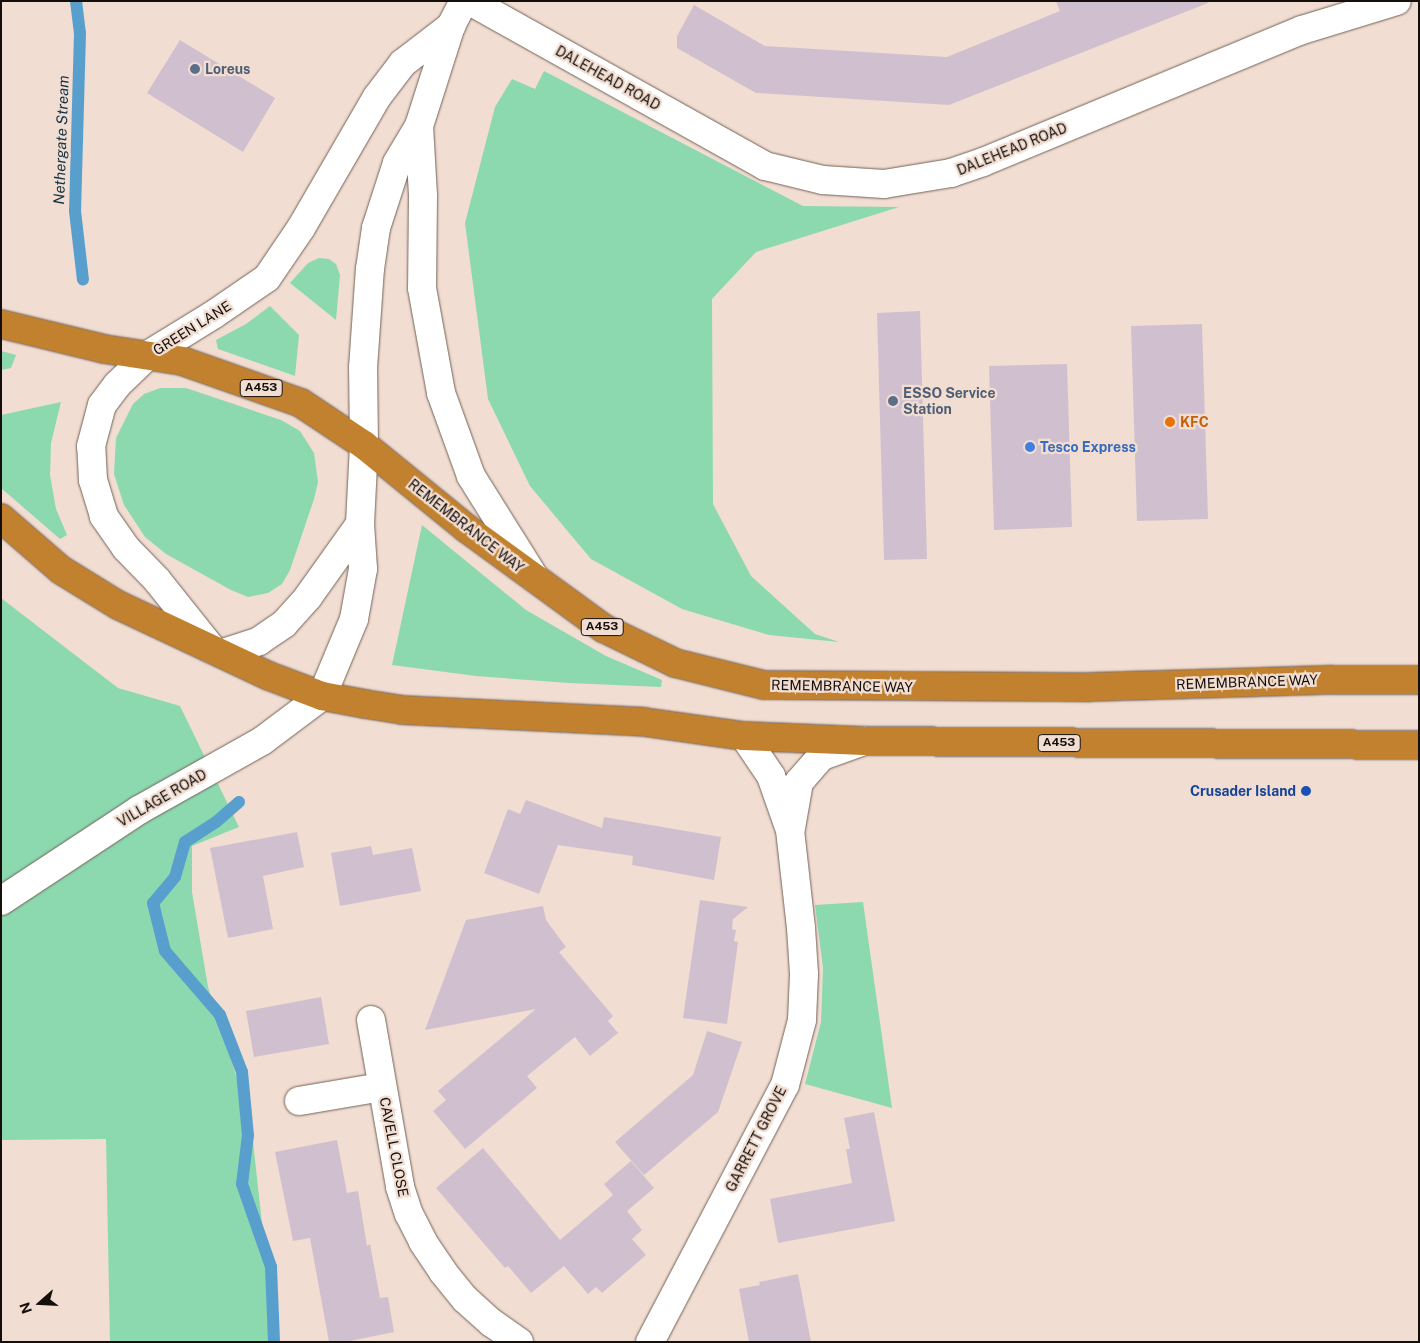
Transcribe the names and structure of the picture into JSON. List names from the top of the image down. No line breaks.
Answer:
{"streets":{"highway":["A453","REMEMBRANCE WAY"],"street":["DALEHEAD ROAD","GREEN LANE","VILLAGE ROAD","GARRETT GROVE","CAVELL CLOSE"]},"crossings":[["GREEN LANE","REMEMBRANCE WAY"],["GREEN LANE","VILLAGE ROAD"],["A453","GARRETT GROVE"]],"water":["Nethergate Stream"],"places":["Loreus","ESSO Service Station","KFC","Tesco Express","Crusader Island"],"north":"left"}
